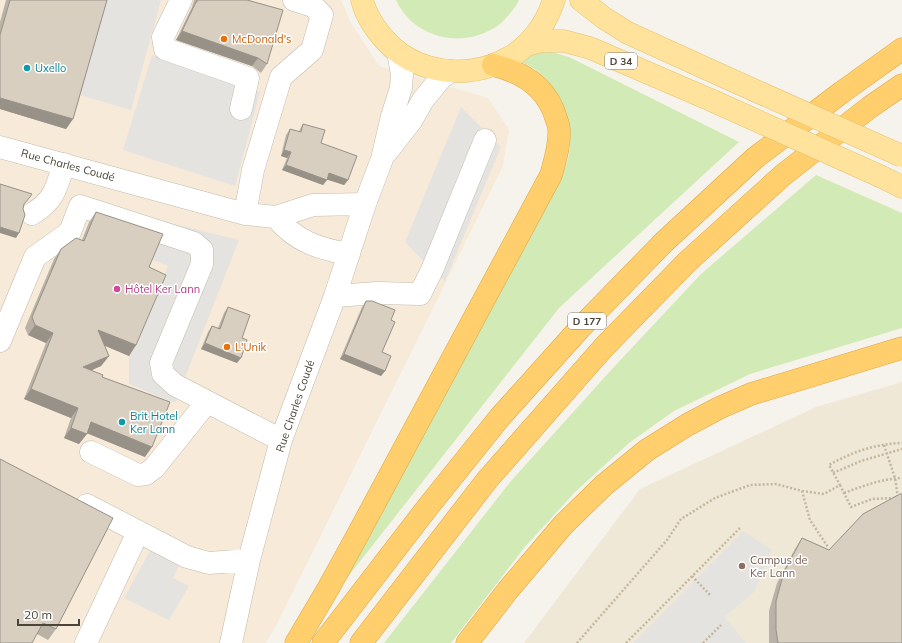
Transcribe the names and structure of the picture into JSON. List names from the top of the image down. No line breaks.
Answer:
{"streets":{"highway":["D 177"],"main road":["D 34"],"street":["Rue Charles Coudé"]},"places":["McDonald's","Uxello","Hôtel Ker Lann","L'Unik","Brit Hotel Ker Lann","Campus de Ker Lann"],"scale_bar":"20 m"}
